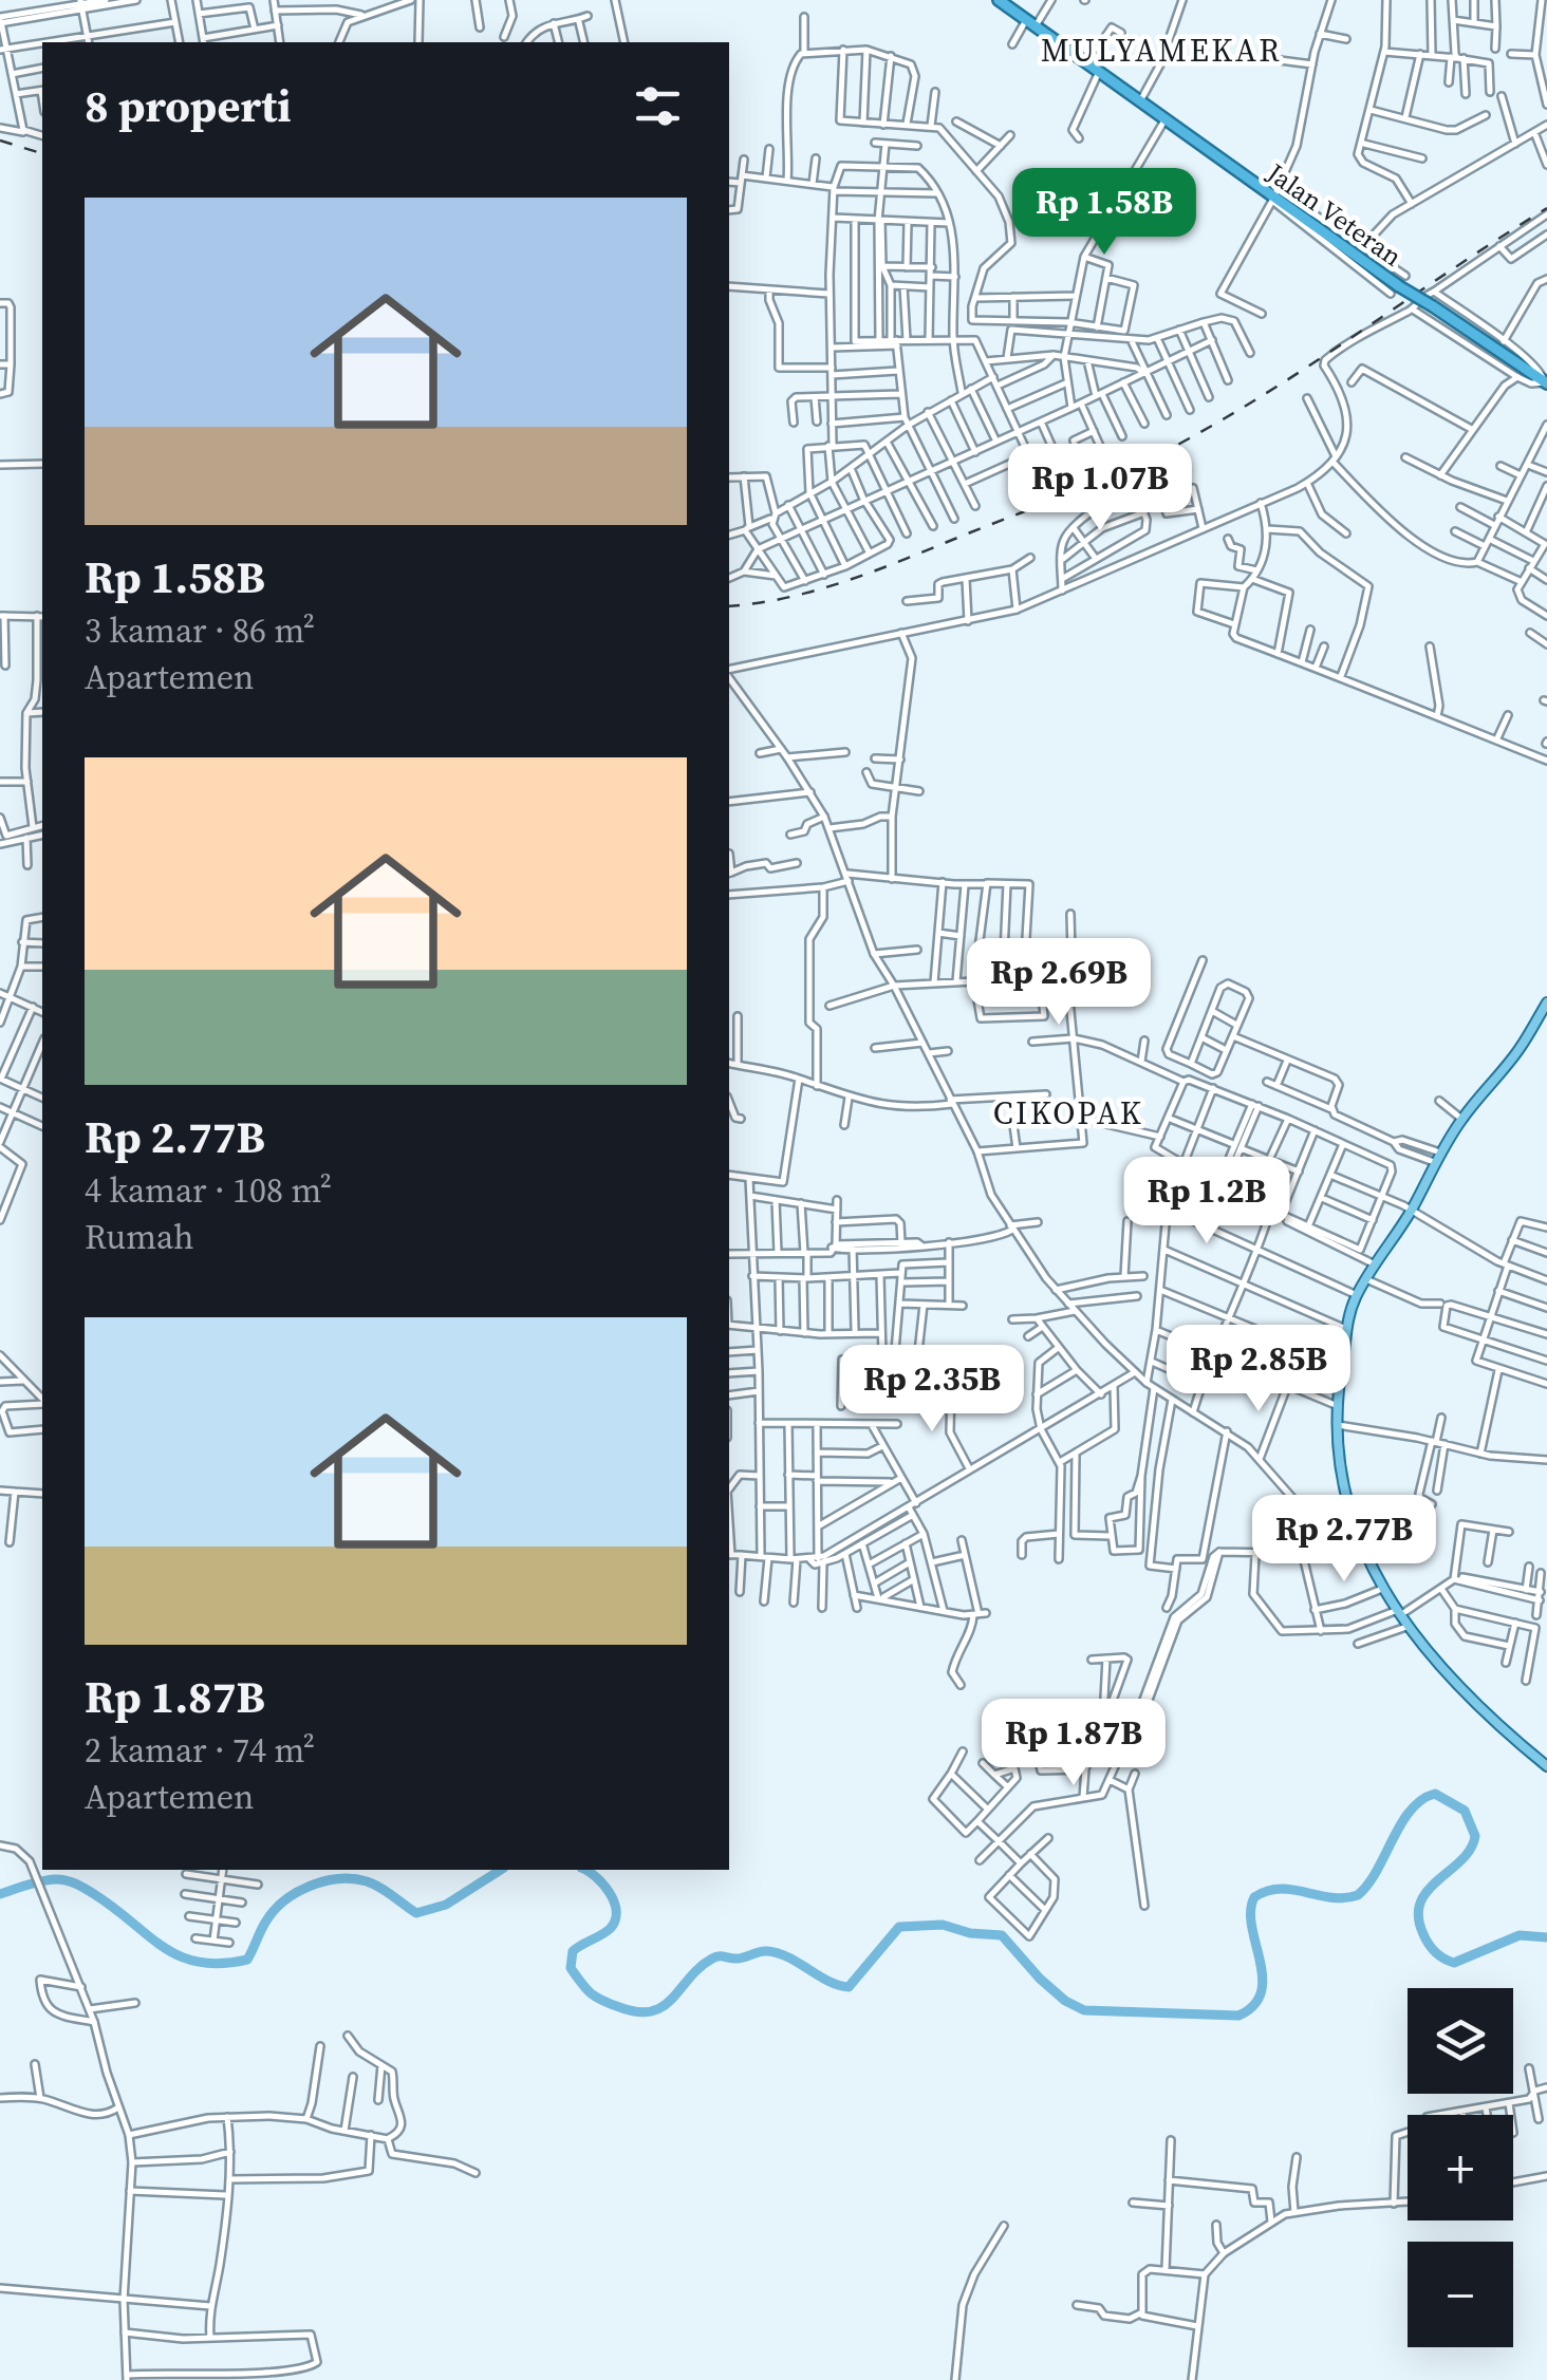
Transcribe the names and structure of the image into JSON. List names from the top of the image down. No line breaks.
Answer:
{"streets":{"highway":["Jalan Veteran"]},"districts":["MULYAMEKAR","CIKOPAK"],"page":{"heading":"8 properti","price":["Rp 1.58B","Rp 1.07B","Rp 2.69B","Rp 1.2B","Rp 2.85B","Rp 2.35B","Rp 2.77B","Rp 1.87B"],"list":[{"name":"Rp 1.58B","note":"3 kamar · 86 m² · Apartemen"},{"name":"Rp 2.77B","note":"4 kamar · 108 m² · Rumah"},{"name":"Rp 1.87B","note":"2 kamar · 74 m² · Apartemen"}],"map_buttons":["+","−"]}}
